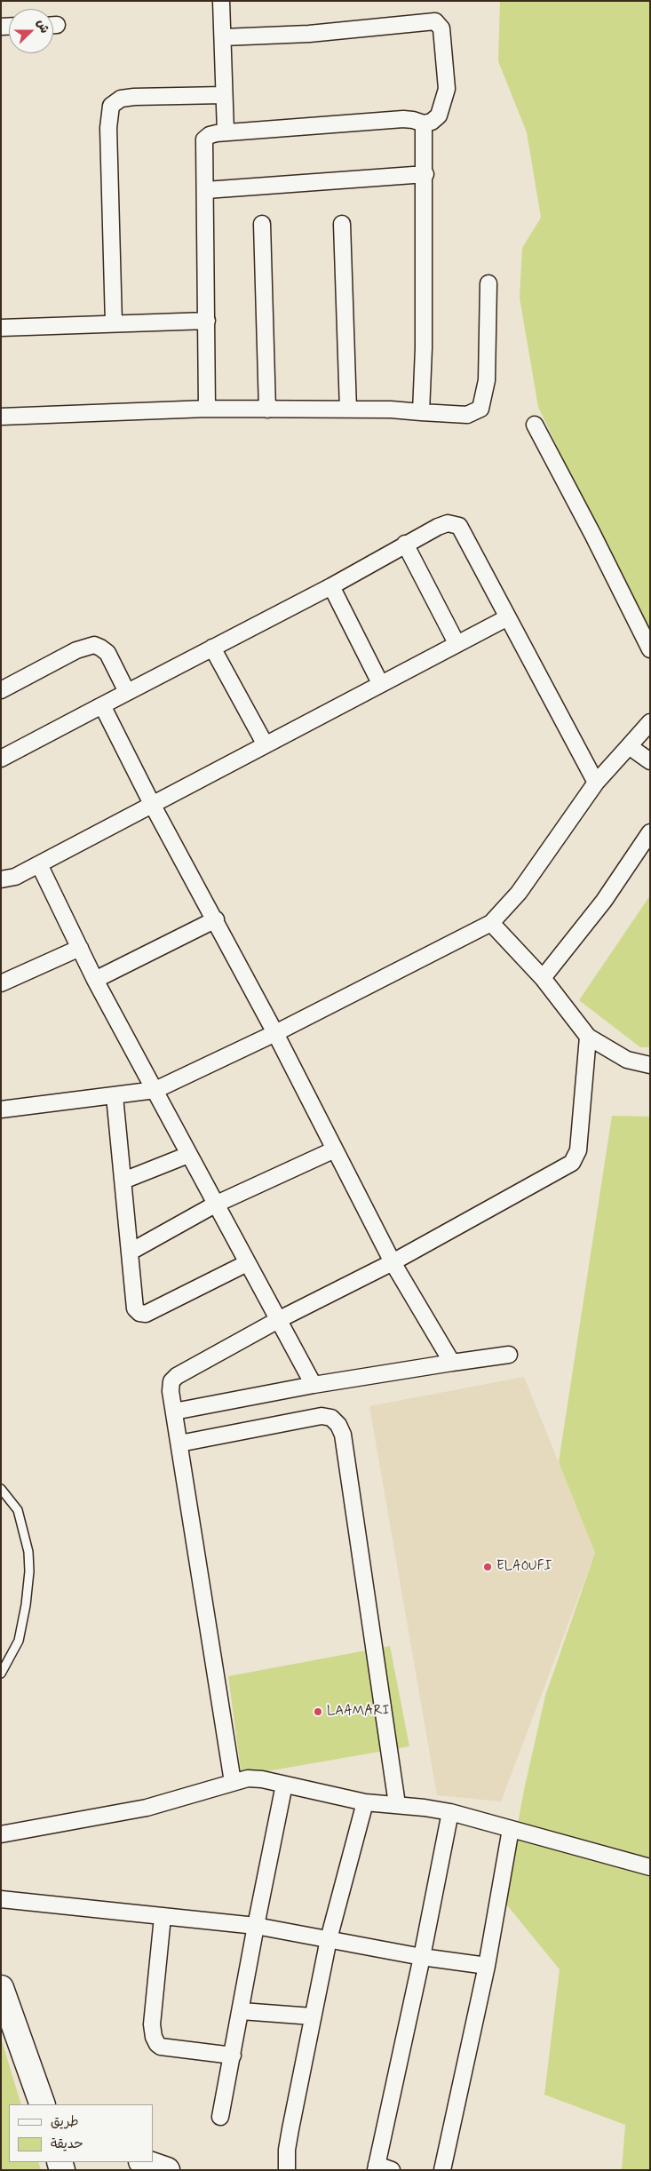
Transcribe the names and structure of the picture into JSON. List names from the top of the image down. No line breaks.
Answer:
{"places":["ELAOUFI","LAAMARI"],"legend":["طريق","حديقة"],"north":"right"}
